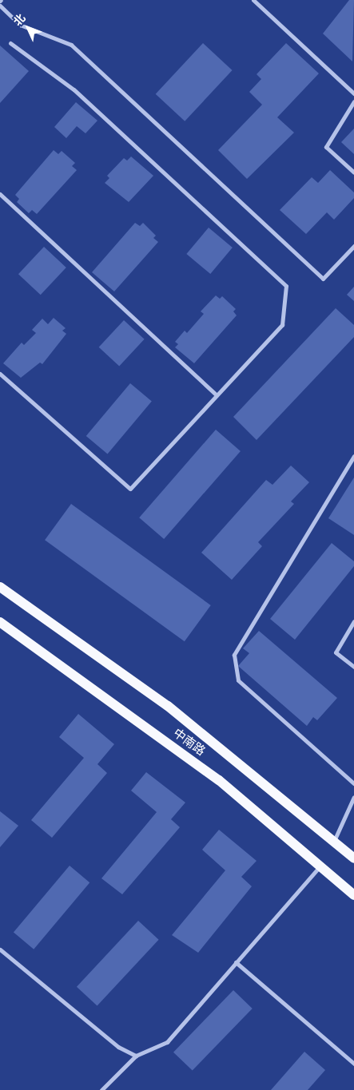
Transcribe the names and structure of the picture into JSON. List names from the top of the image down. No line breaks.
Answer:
{"streets":{"main road":["中南路"]},"north":"top left"}
